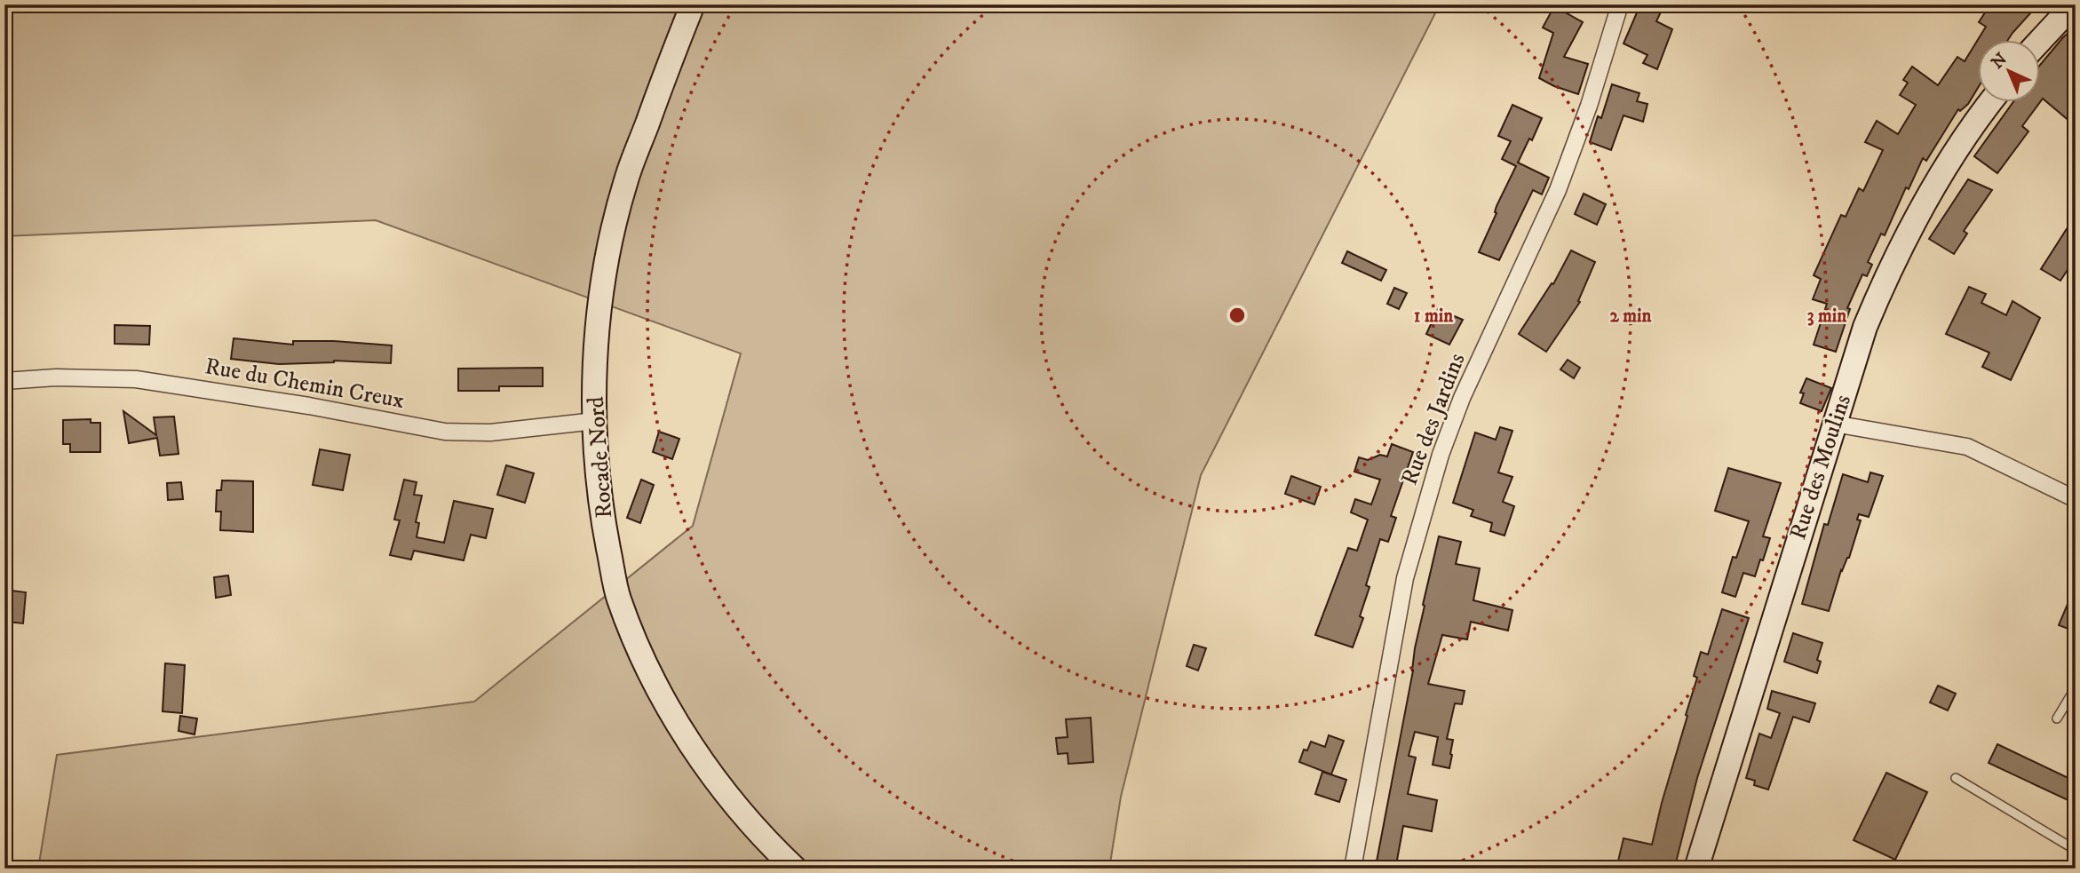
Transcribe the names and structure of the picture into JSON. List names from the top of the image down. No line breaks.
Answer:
{"streets":{"main road":["Rocade Nord","Rue des Moulins"],"street":["Rue du Chemin Creux","Rue des Jardins"]},"crossings":[["Rue du Chemin Creux","Rocade Nord"]],"north":"top left","rings":["1 min","2 min","3 min"]}
